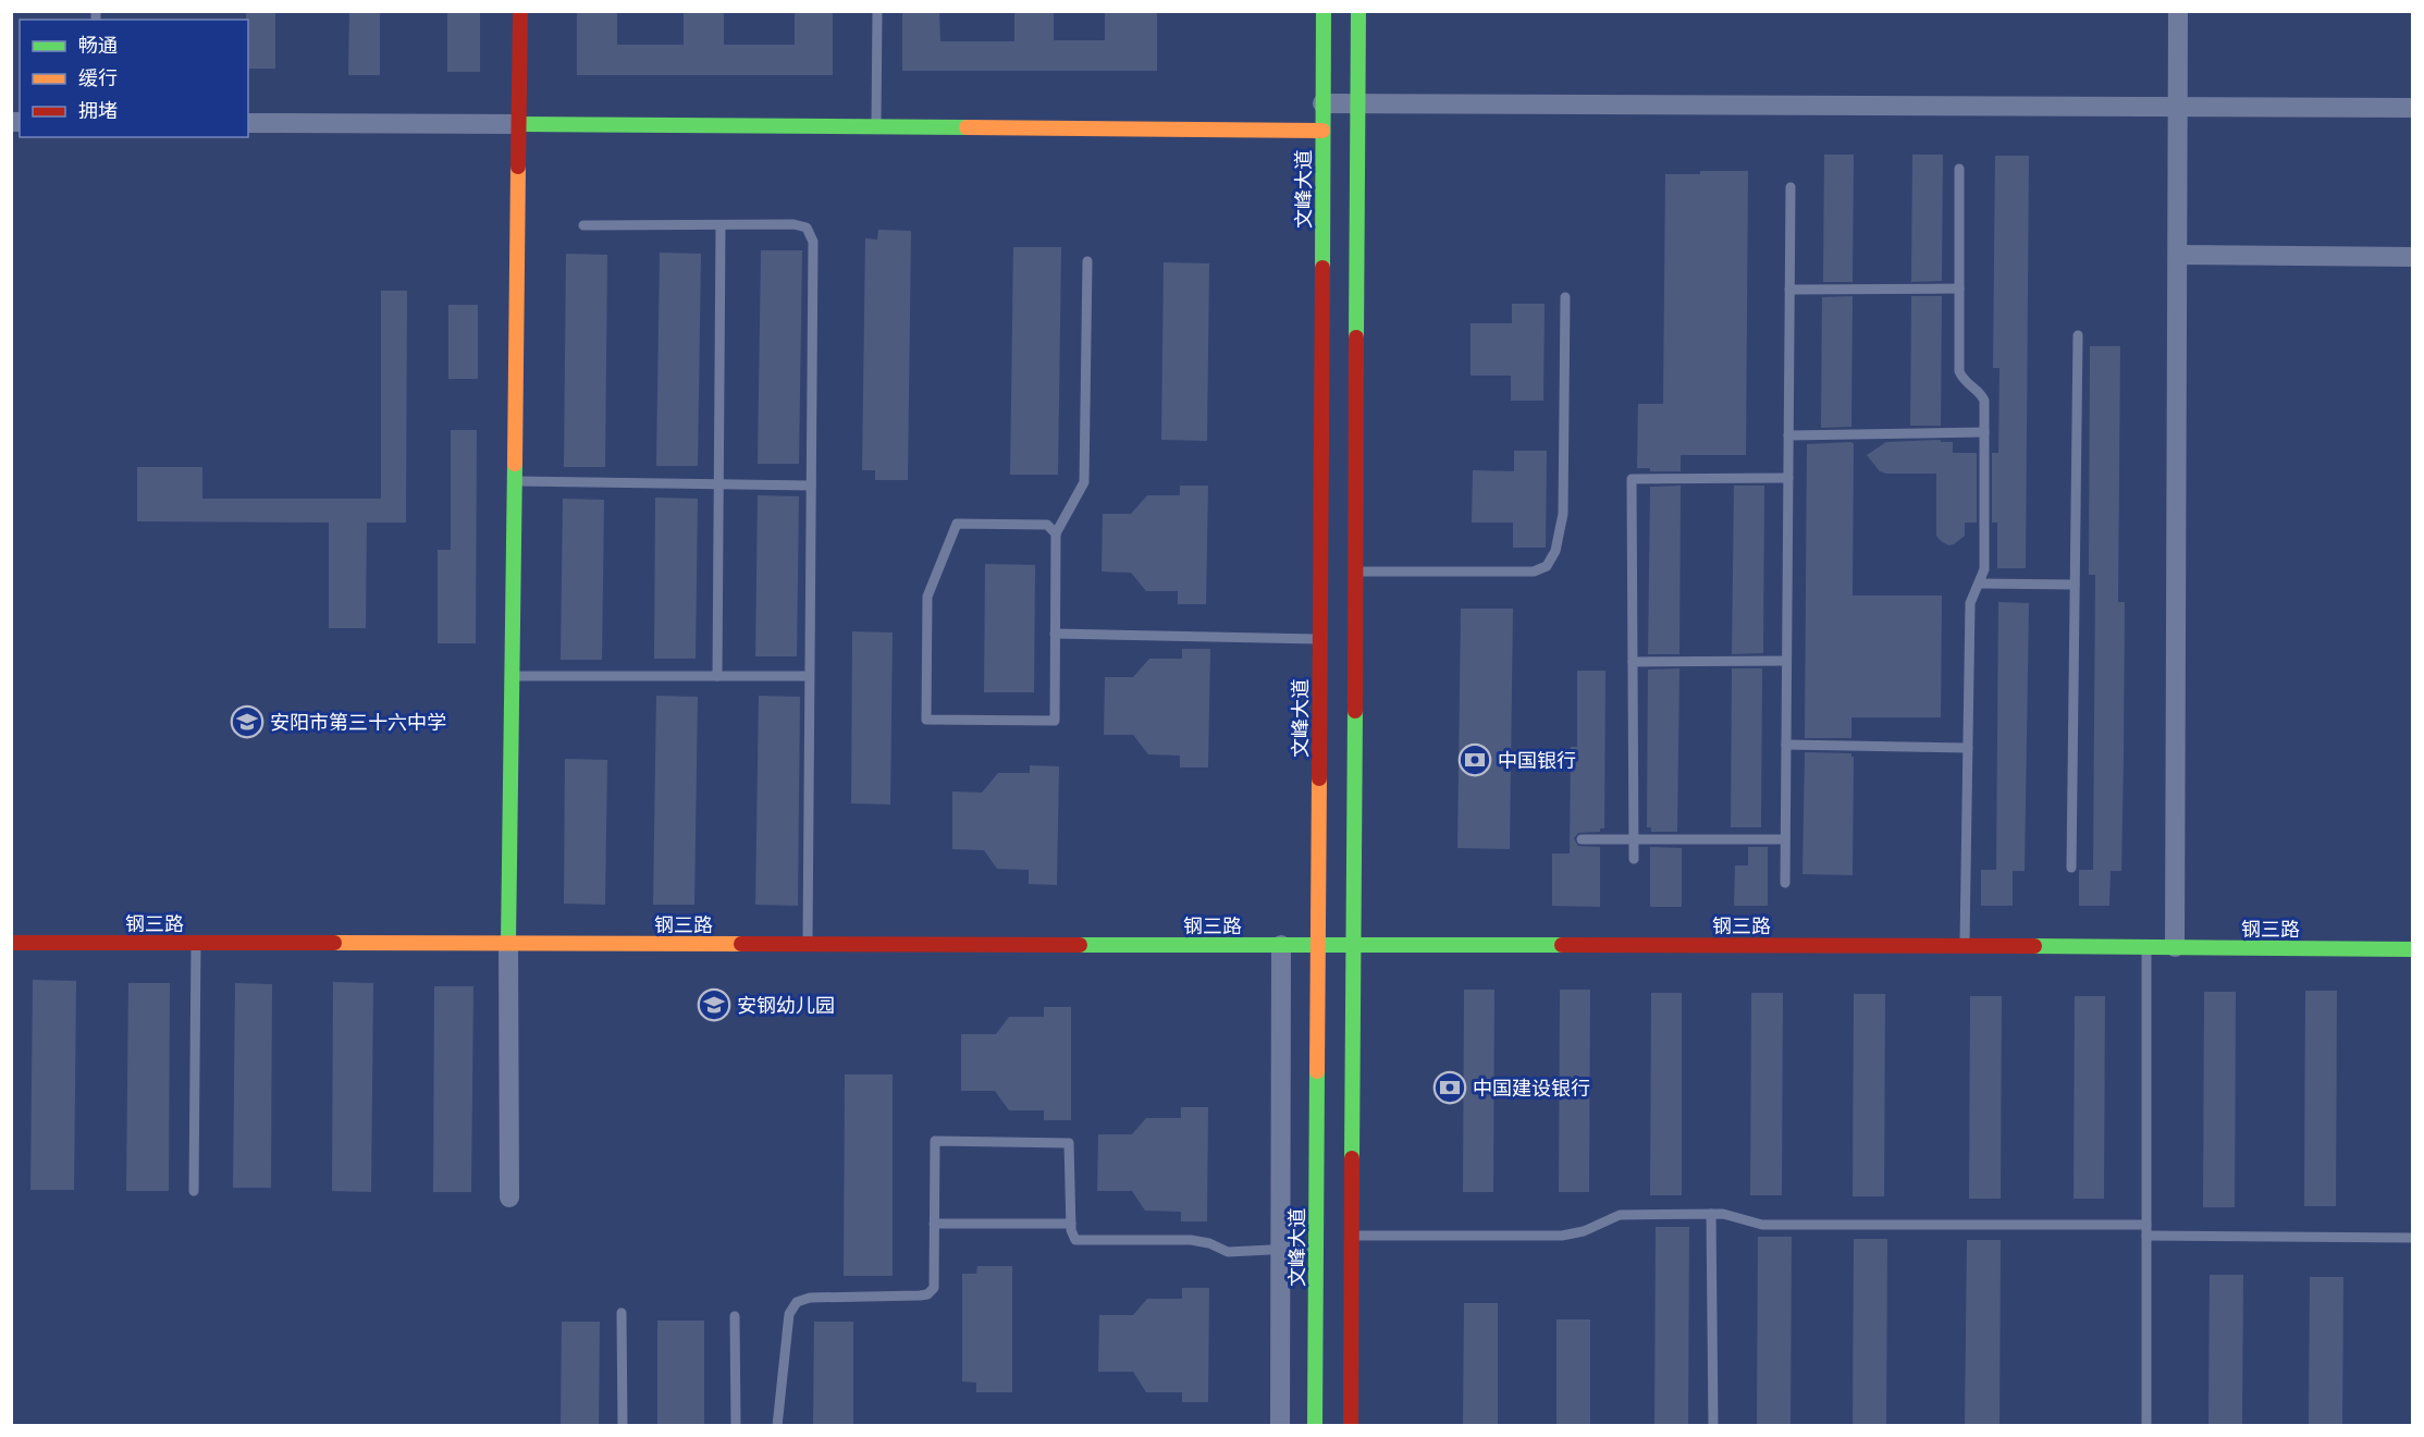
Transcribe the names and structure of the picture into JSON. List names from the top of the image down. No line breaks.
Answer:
{"streets":{"street":["文峰大道","钢三路"]},"crossings":[["文峰大道","钢三路"]],"places":{"school or university":["安阳市第三十六中学","安钢幼儿园"],"bank":["中国银行","中国建设银行"]},"legend":["畅通","缓行","拥堵"]}
